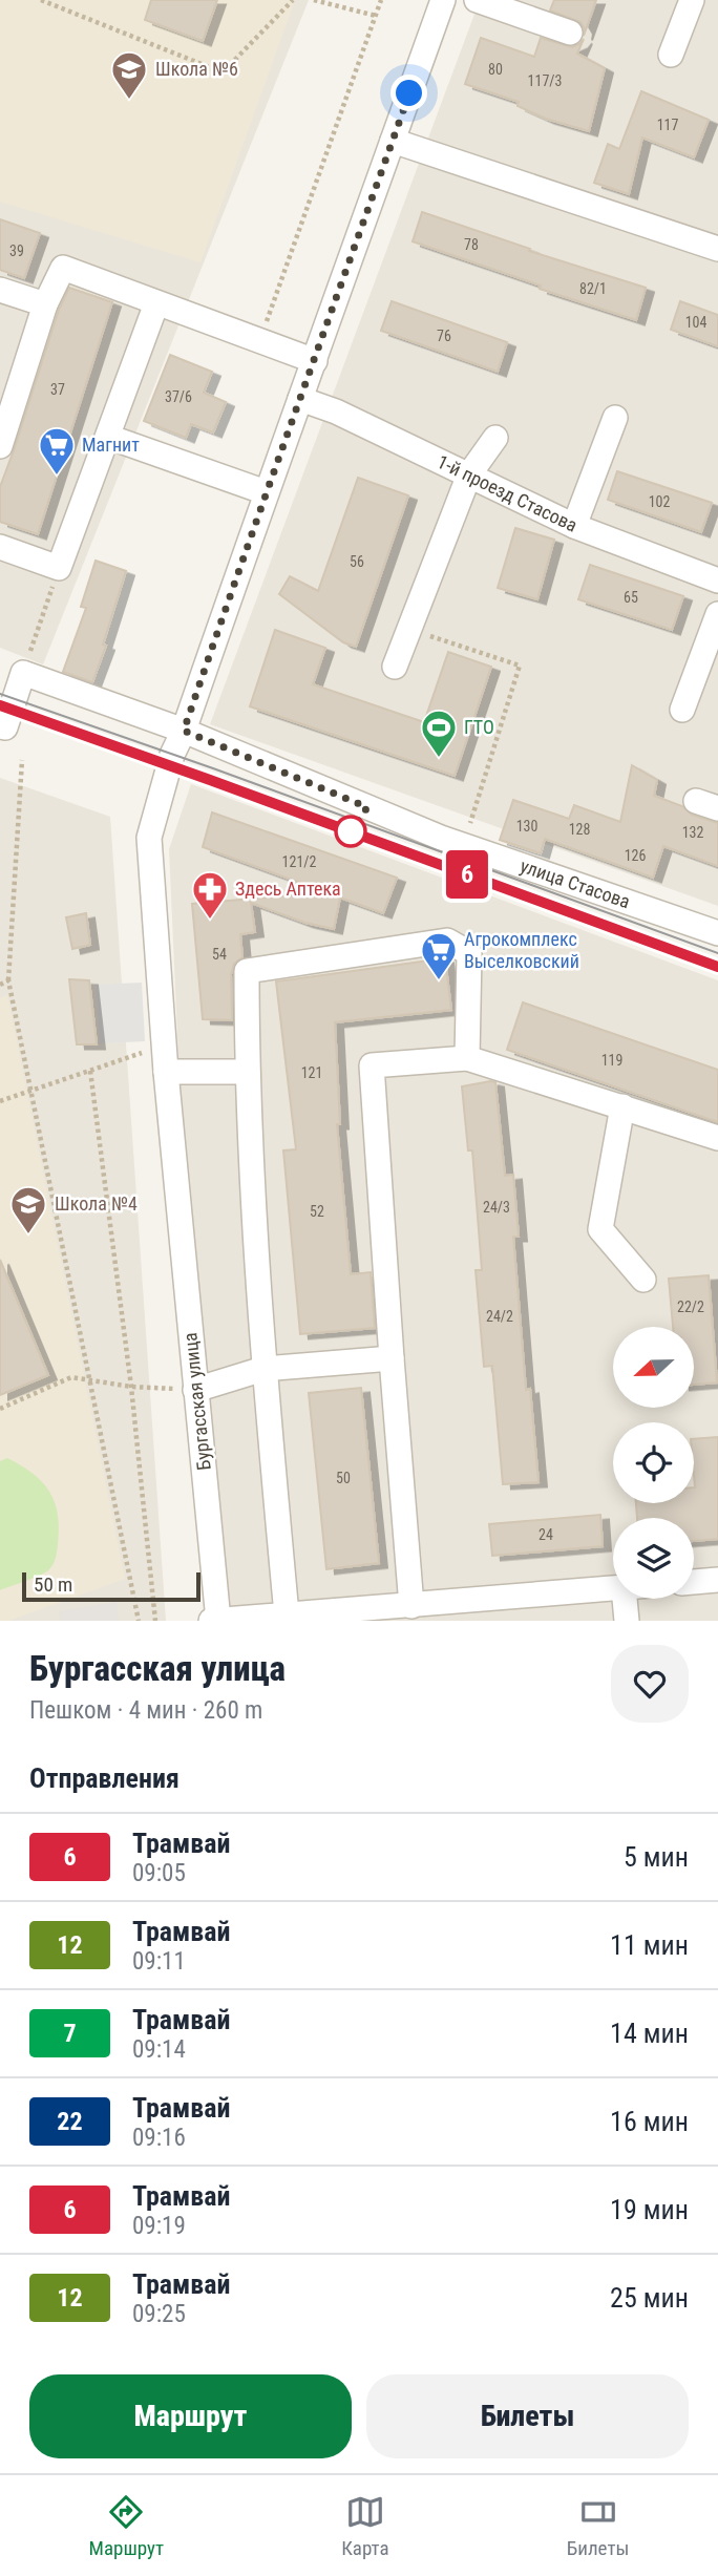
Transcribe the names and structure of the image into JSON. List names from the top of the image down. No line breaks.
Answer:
{"streets":{"street":["1-й проезд Стасова","улица Стасова","Бургасская улица"]},"crossings":[["1-й проезд Стасова","Бургасская улица"],["улица Стасова","Бургасская улица"]],"places":{"school or university":["Школа №6","Школа №4"],"supermarket":["Магнит","Агрокомплекс Выселковский"],"sports":["ГТО"],"pharmacy":["Здесь Аптека"]},"lines":["tram line 6"],"house_numbers":["80","117/3","117","78","39","82/1","104","76","37","37/6","102","56","65","130","128","132","126","121/2","54","119","121","24/3","52","22/2","24/2","50","24"],"scale_bar":"50 m","north":"left","page":{"on_map":"6","scale":"50 m","heading":[["Бургасская улица","Пешком · 4 мин · 260 m"],"Отправления"],"list":[{"mark":"6","name":"Трамвай","note":"09:05","value":"5 мин"},{"mark":"12","name":"Трамвай","note":"09:11","value":"11 мин"},{"mark":"7","name":"Трамвай","note":"09:14","value":"14 мин"},{"mark":"22","name":"Трамвай","note":"09:16","value":"16 мин"},{"mark":"6","name":"Трамвай","note":"09:19","value":"19 мин"},{"mark":"12","name":"Трамвай","note":"09:25","value":"25 мин"}],"buttons":["Маршрут","Билеты"],"tabs":["Маршрут","Карта","Билеты"]}}
